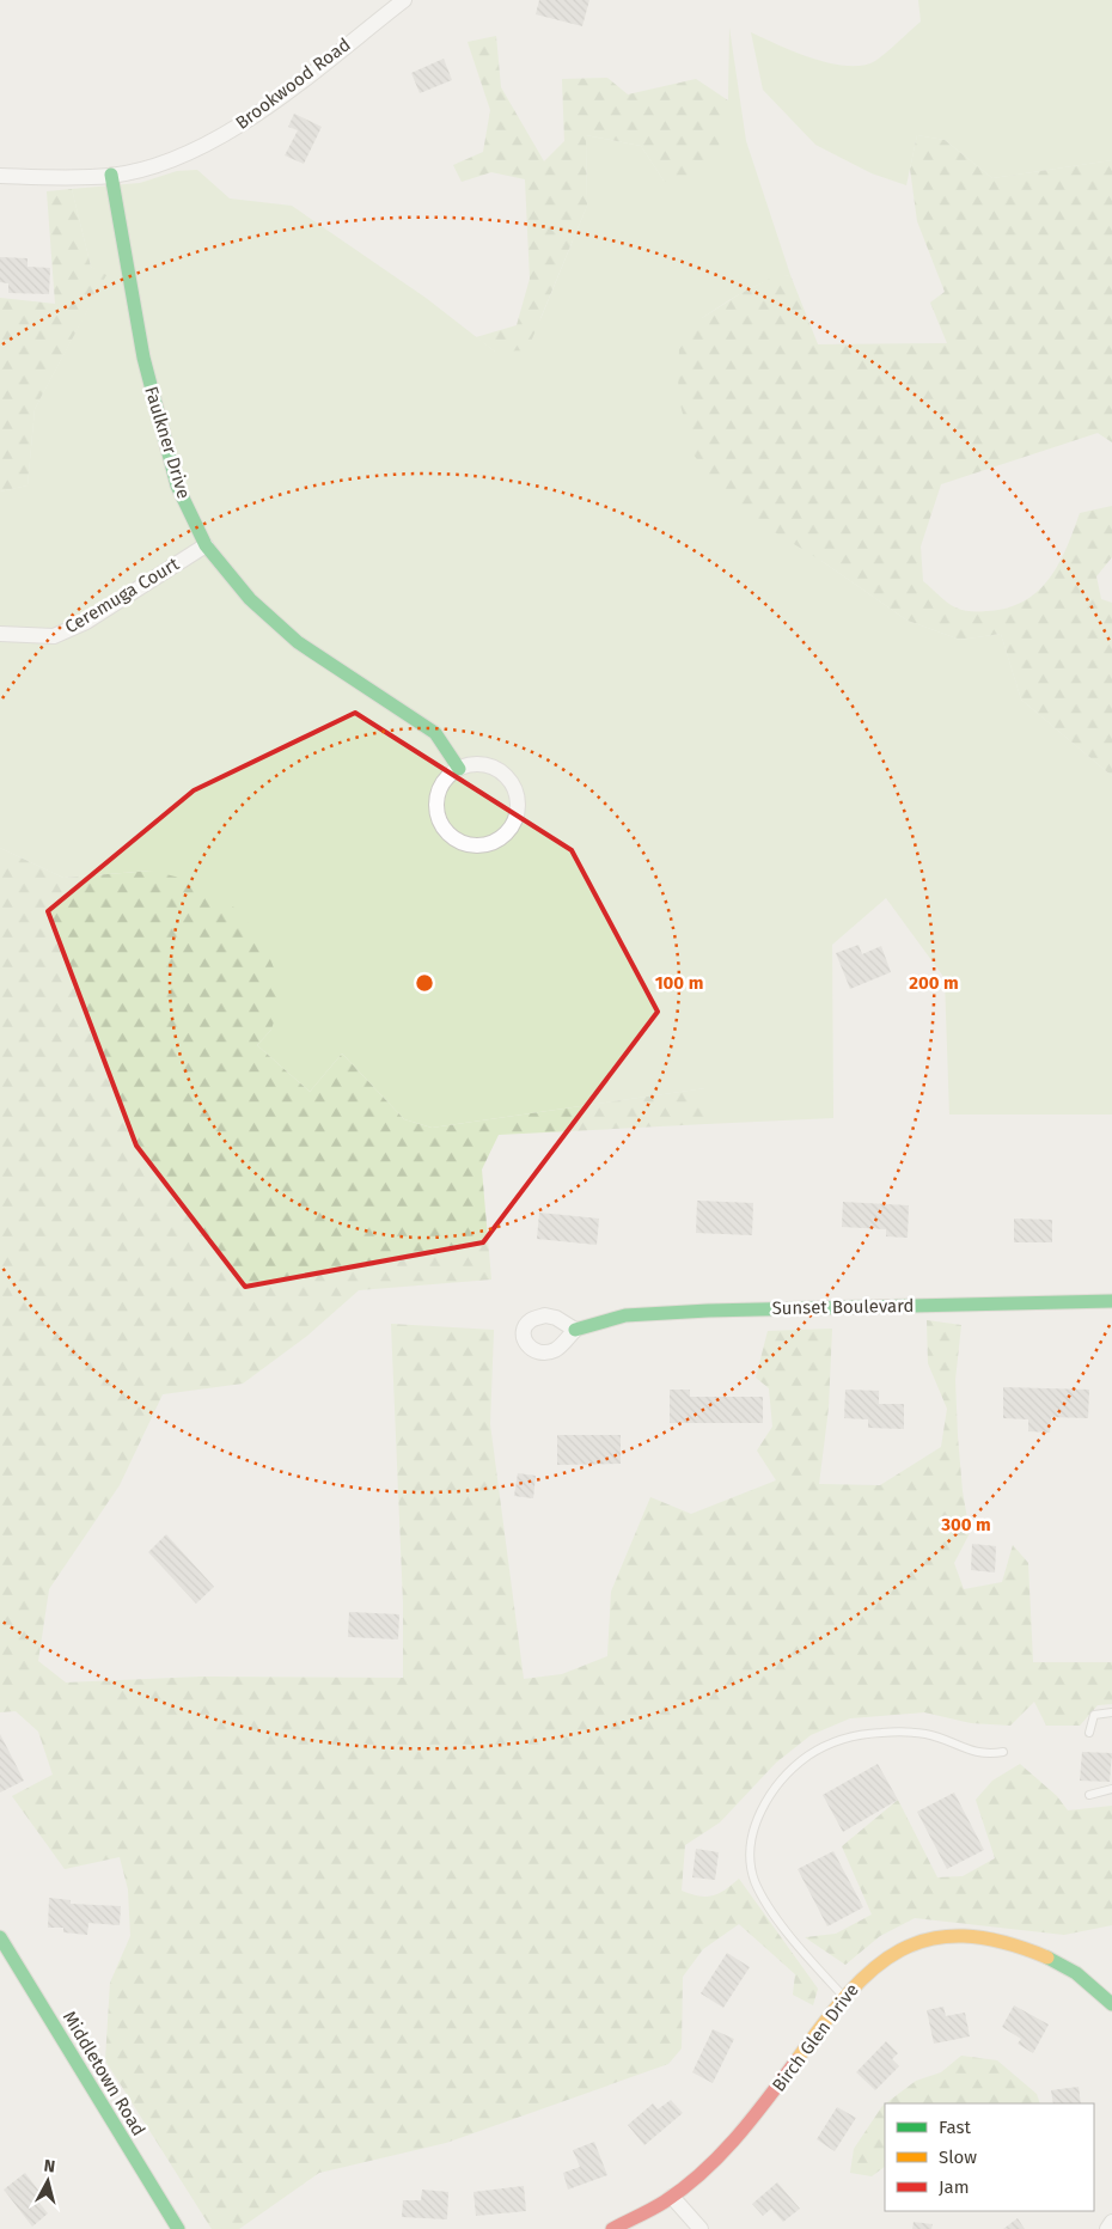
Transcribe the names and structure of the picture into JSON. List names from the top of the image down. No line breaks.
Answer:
{"streets":{"street":["Brookwood Road","Faulkner Drive","Ceremuga Court","Sunset Boulevard","Birch Glen Drive","Middletown Road"]},"crossings":[["Brookwood Road","Faulkner Drive"],["Faulkner Drive","Ceremuga Court"]],"legend":["Fast","Slow","Jam"],"north":"top","rings":["100 m","200 m","300 m"]}
